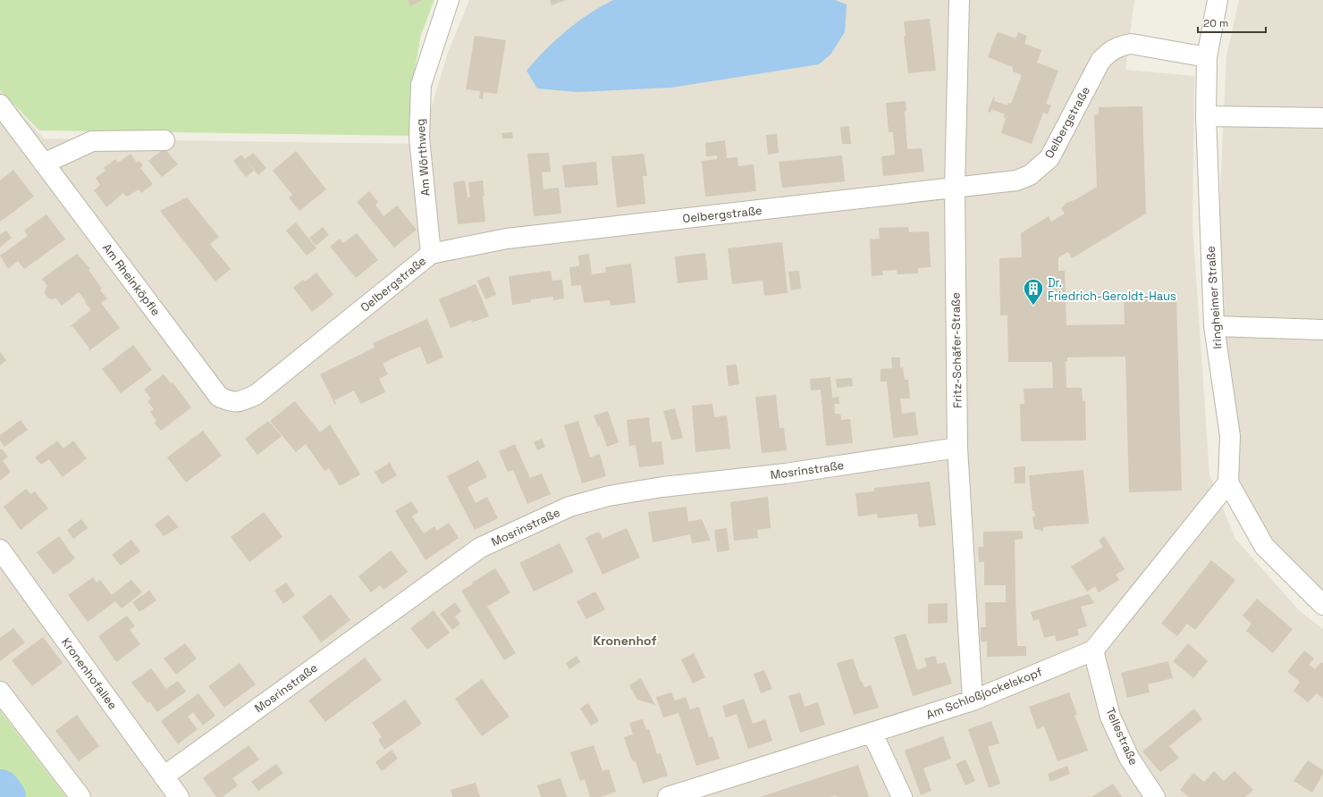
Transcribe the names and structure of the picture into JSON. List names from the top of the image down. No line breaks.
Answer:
{"streets":{"street":["Oelbergstraße","Am Wörthweg","Am Rheinköpfle","Iringheimer Straße","Fritz-Schäfer-Straße","Mosrinstraße","Kronenhofallee","Am Schloßjockelskopf","Tellestraße"]},"crossings":[["Oelbergstraße","Am Wörthweg"],["Oelbergstraße","Am Rheinköpfle"],["Oelbergstraße","Iringheimer Straße"],["Oelbergstraße","Fritz-Schäfer-Straße"],["Iringheimer Straße","Am Schloßjockelskopf"],["Fritz-Schäfer-Straße","Mosrinstraße"],["Fritz-Schäfer-Straße","Am Schloßjockelskopf"],["Mosrinstraße","Kronenhofallee"],["Am Schloßjockelskopf","Tellestraße"]],"districts":["Kronenhof"],"places":{"building":["Dr. Friedrich-Geroldt-Haus"]},"scale_bar":"20 m"}
